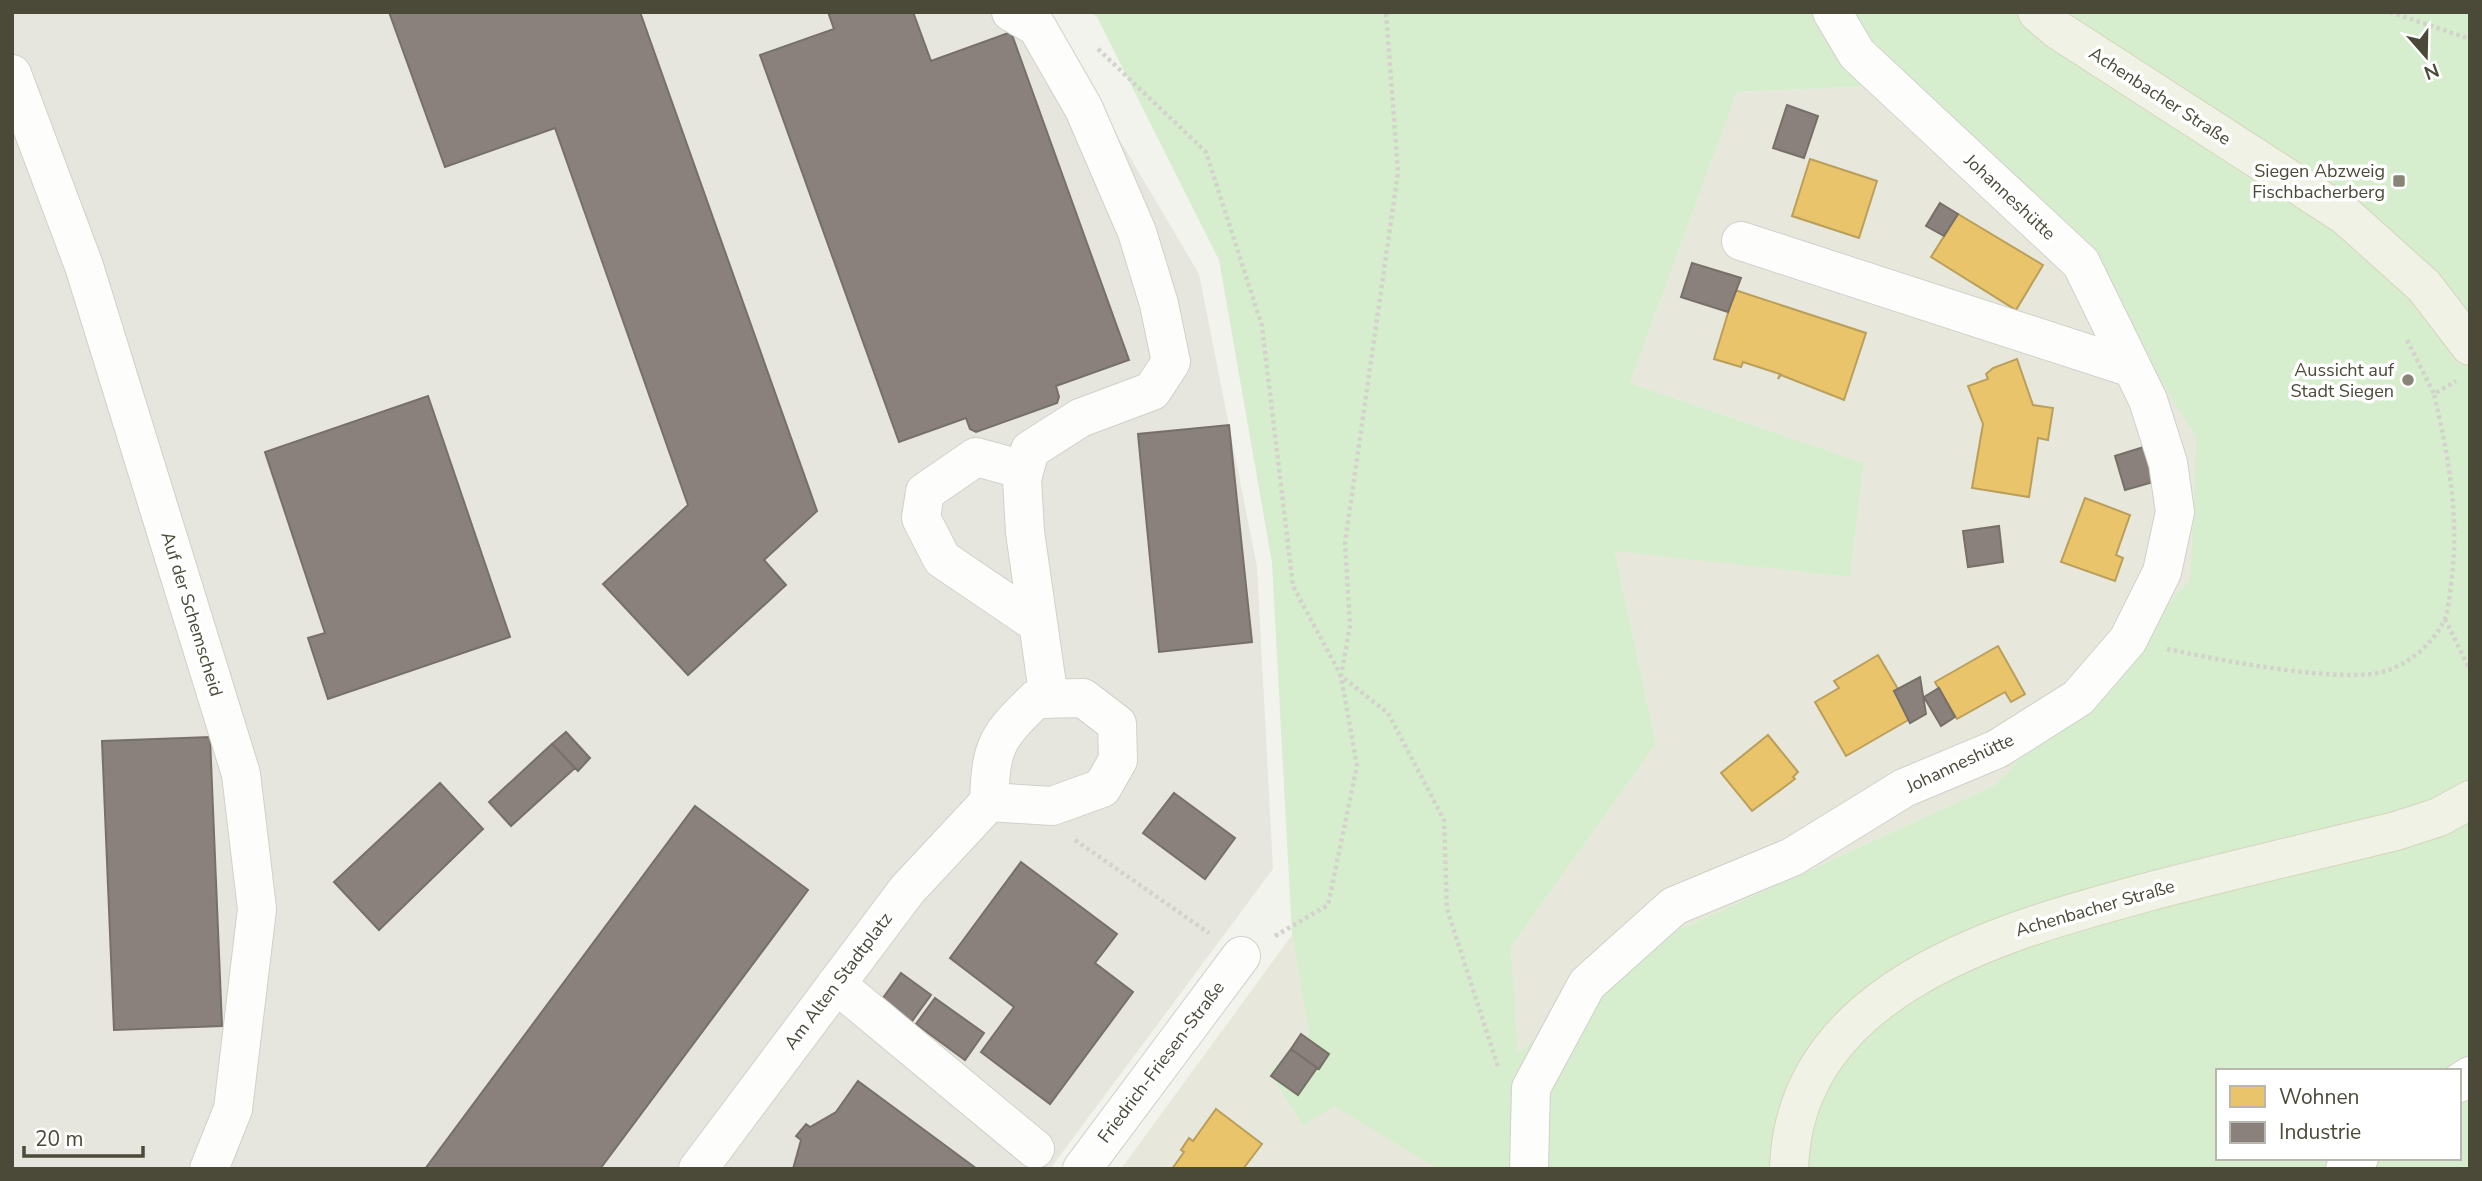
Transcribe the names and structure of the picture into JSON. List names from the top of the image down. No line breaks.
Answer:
{"streets":{"main road":["Achenbacher Straße"],"street":["Johanneshütte","Auf der Schemscheid","Am Alten Stadtplatz","Friedrich-Friesen-Straße"]},"places":{"transit":["Siegen Abzweig Fischbacherberg"],"other":["Aussicht auf Stadt Siegen"]},"legend":["Wohnen","Industrie"],"scale_bar":"20 m","north":"bottom"}
